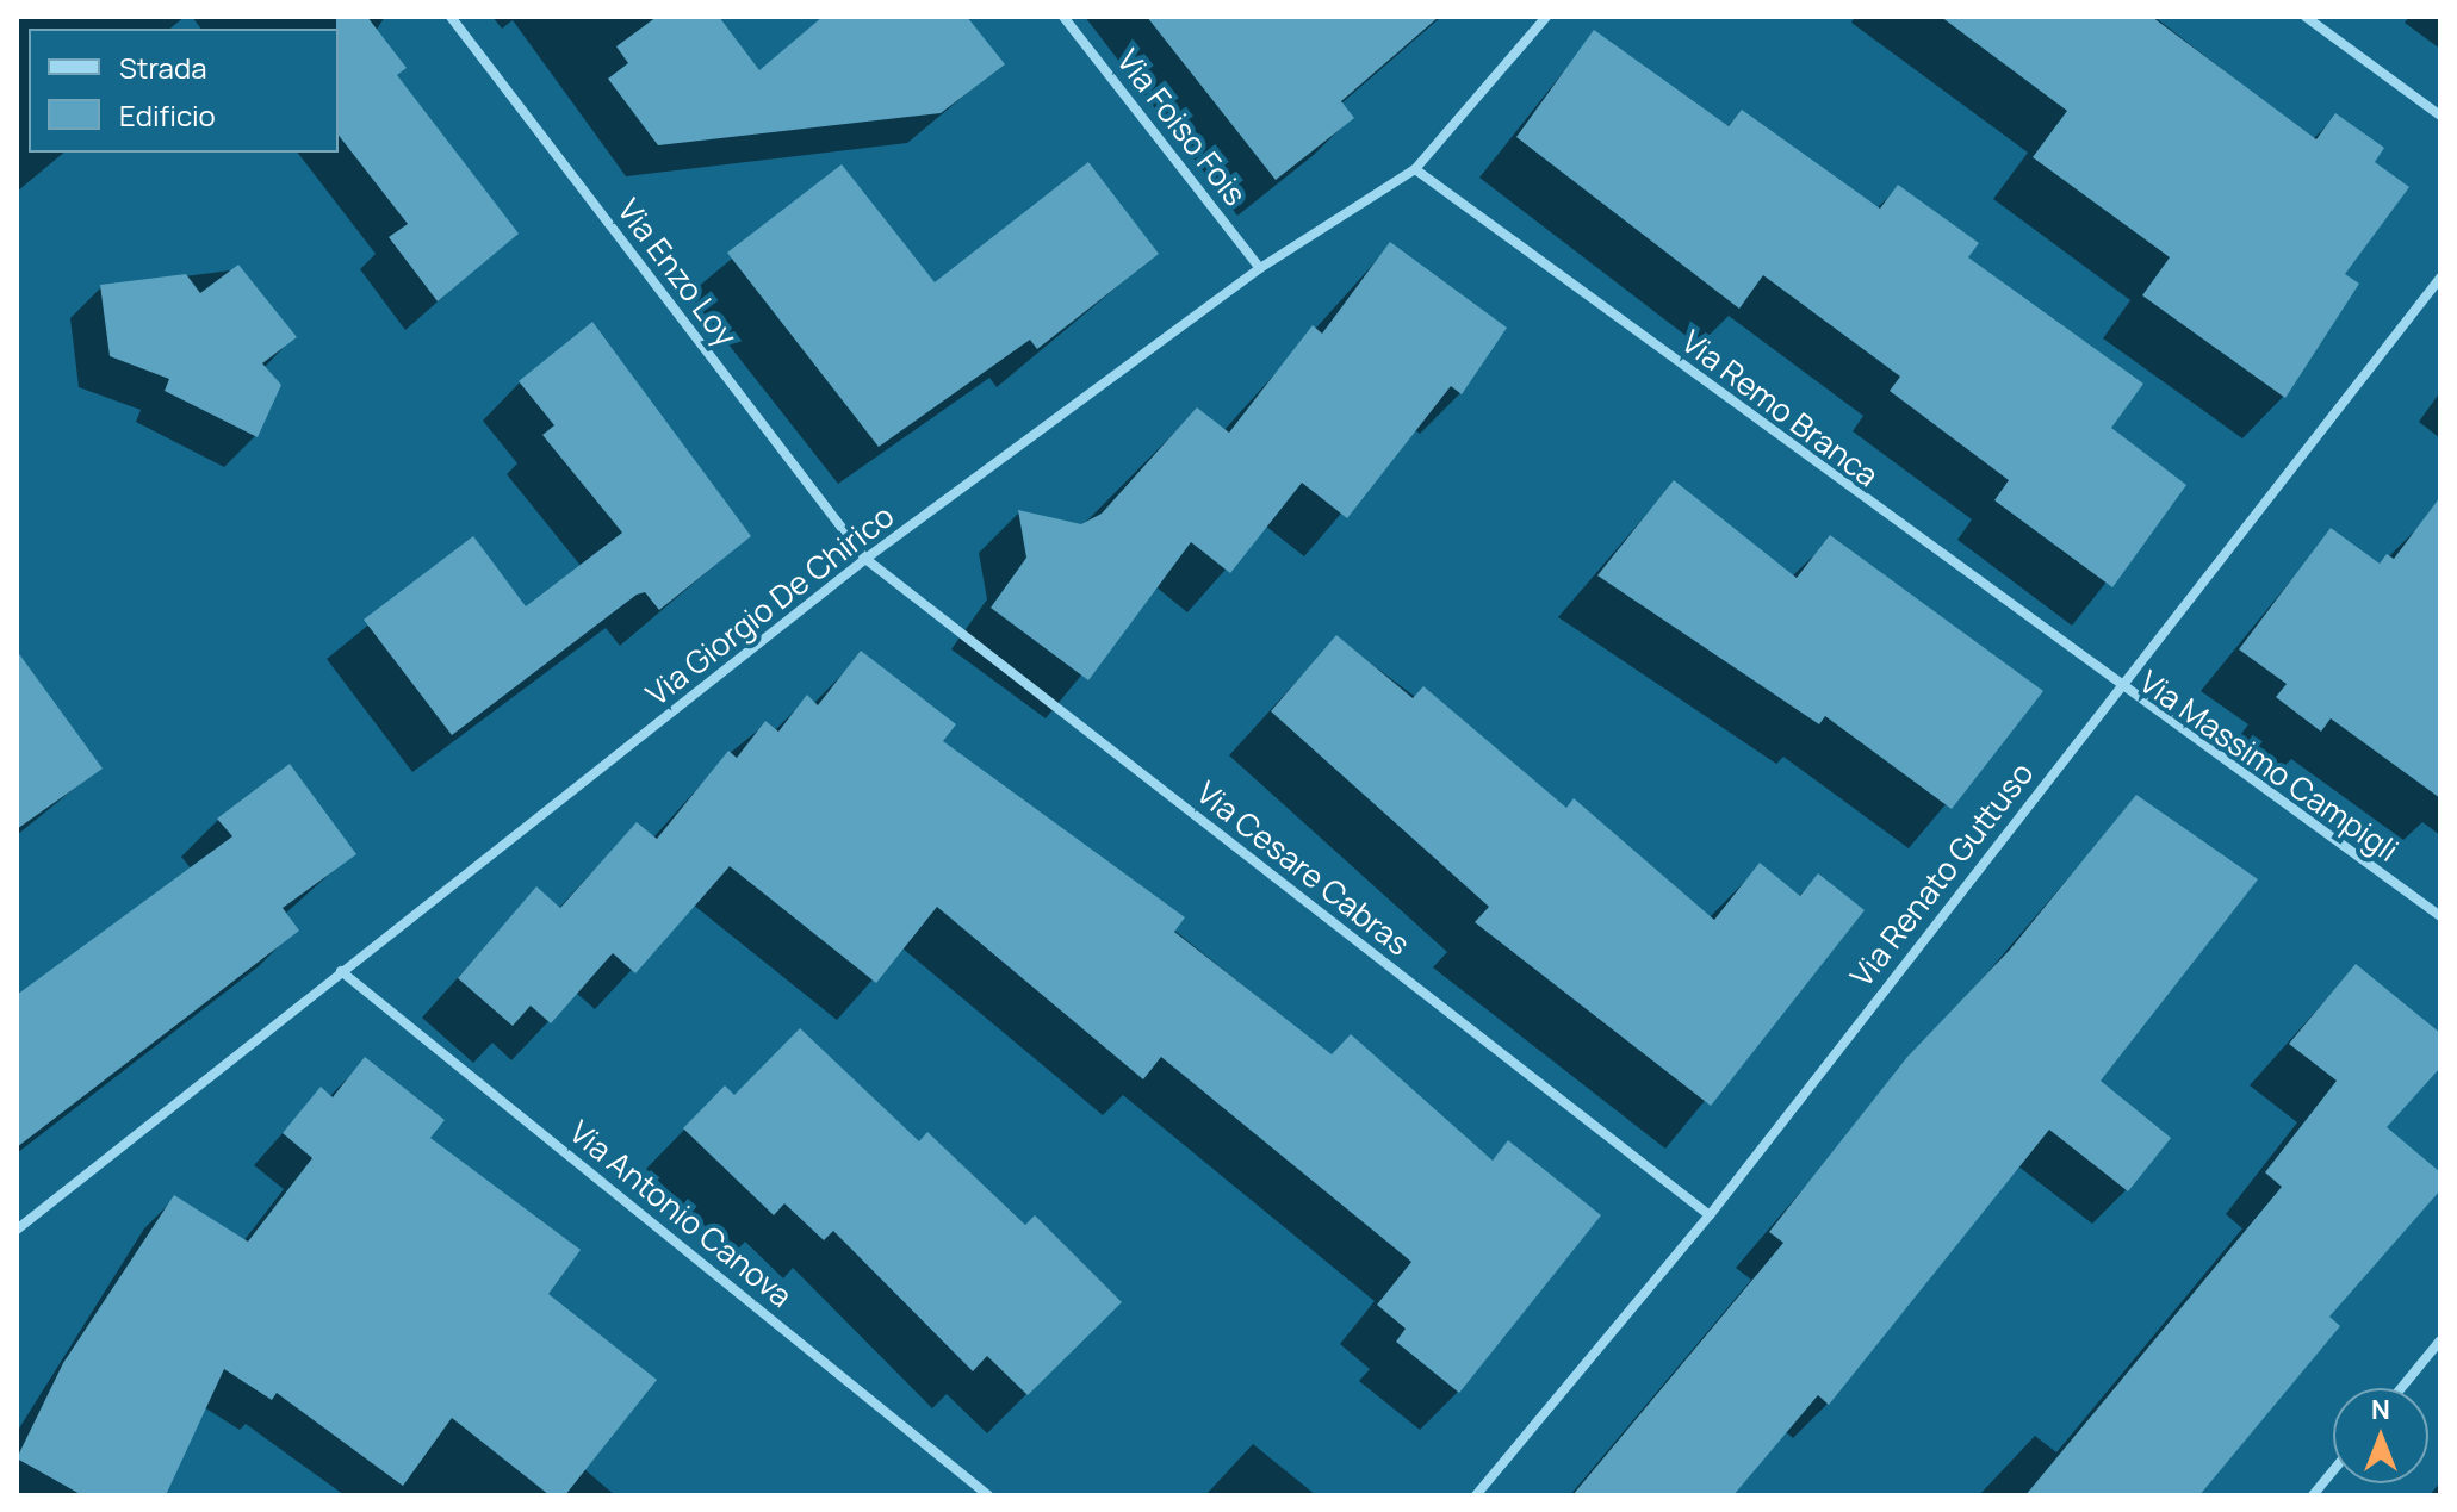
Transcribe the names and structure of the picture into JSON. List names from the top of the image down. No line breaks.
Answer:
{"streets":{"street":["Via Foiso Fois","Via Enzo Loy","Via Remo Branca","Via Giorgio De Chirico","Via Massimo Campigli","Via Cesare Cabras","Via Renato Guttuso","Via Antonio Canova"]},"crossings":[["Via Foiso Fois","Via Giorgio De Chirico"],["Via Enzo Loy","Via Giorgio De Chirico"],["Via Enzo Loy","Via Cesare Cabras"],["Via Remo Branca","Via Giorgio De Chirico"],["Via Remo Branca","Via Massimo Campigli"],["Via Remo Branca","Via Renato Guttuso"],["Via Giorgio De Chirico","Via Cesare Cabras"],["Via Giorgio De Chirico","Via Antonio Canova"],["Via Massimo Campigli","Via Renato Guttuso"],["Via Cesare Cabras","Via Renato Guttuso"]],"legend":["Strada","Edificio"],"north":"top"}
